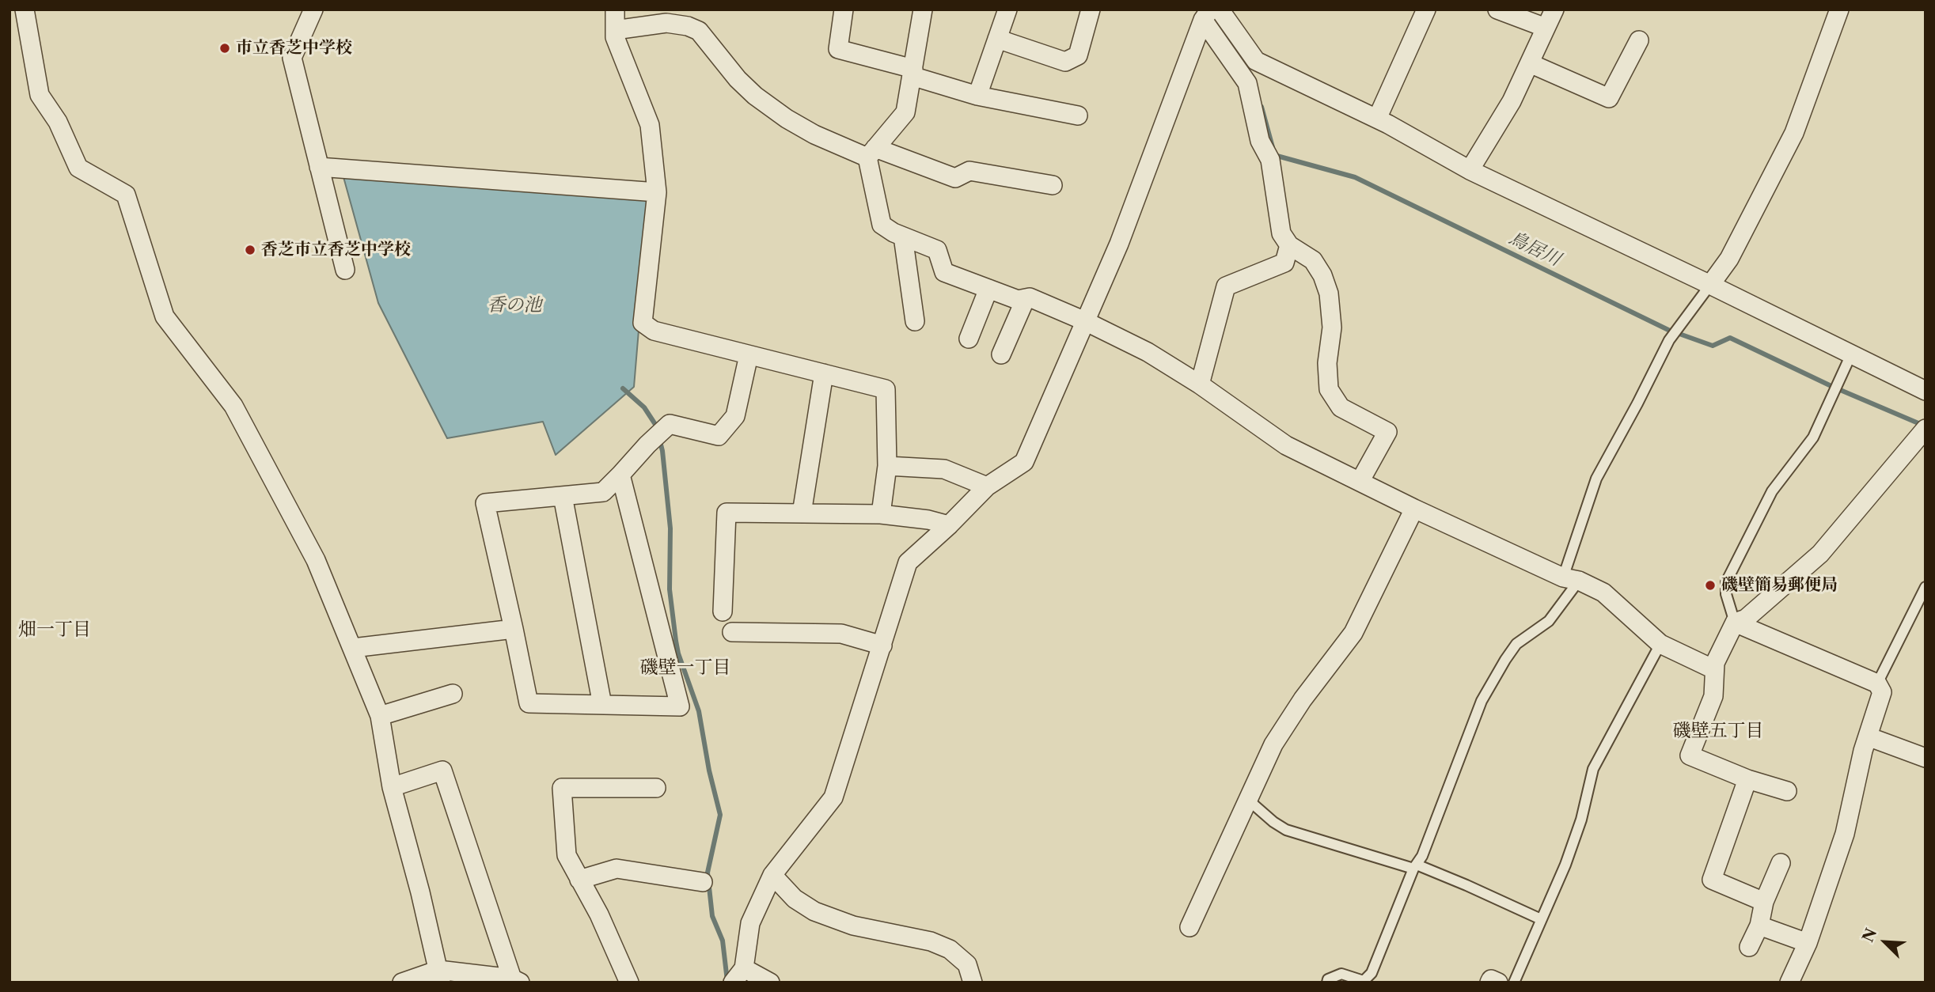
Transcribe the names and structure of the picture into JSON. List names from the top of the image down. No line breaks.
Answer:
{"districts":["畑一丁目","磯壁一丁目","磯壁五丁目"],"water":["鳥居川","香の池"],"places":["市立香芝中学校","香芝市立香芝中学校","磯壁簡易郵便局"],"north":"top left"}
